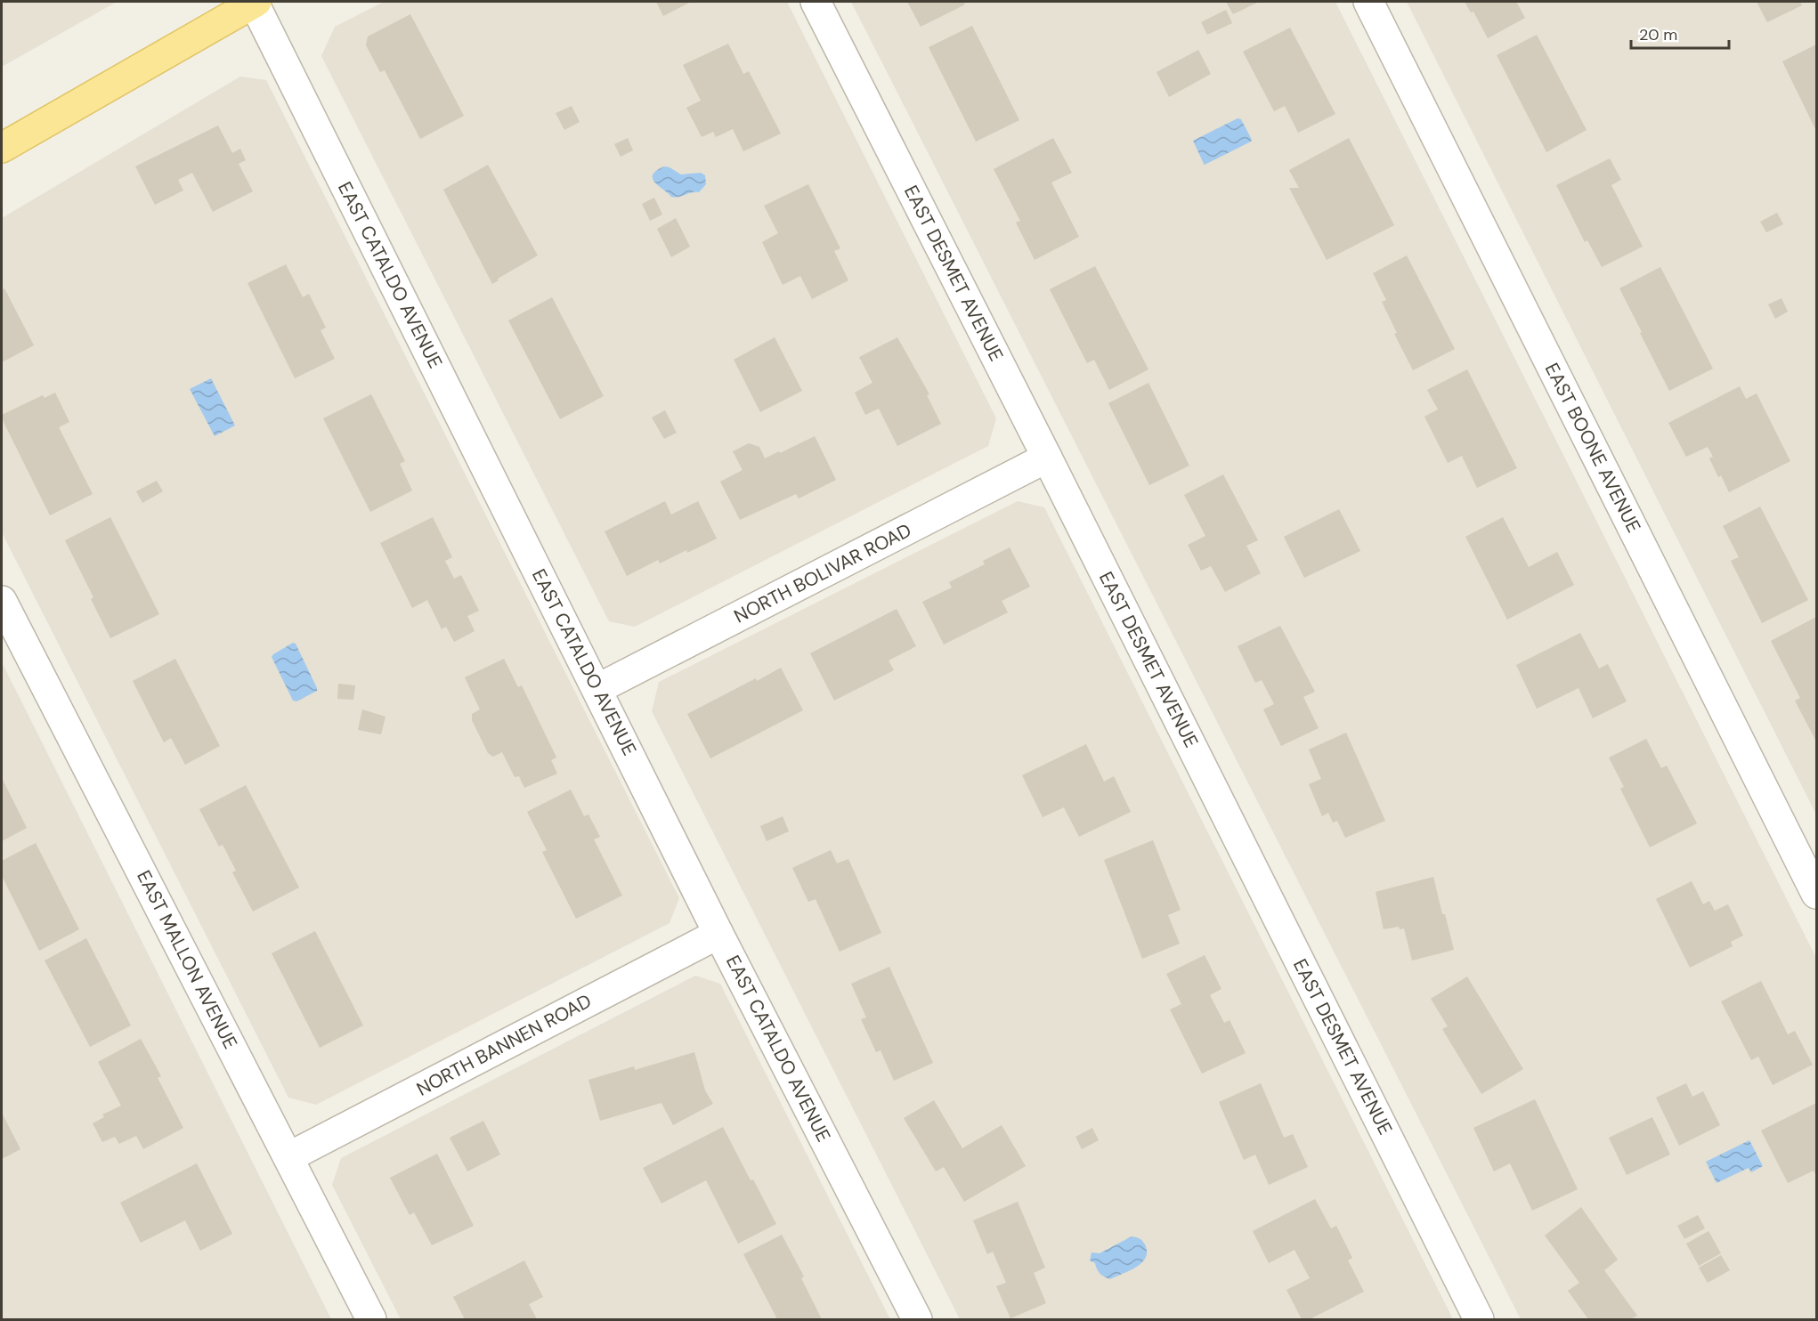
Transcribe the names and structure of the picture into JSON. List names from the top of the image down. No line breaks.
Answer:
{"streets":{"street":["EAST DESMET AVENUE","EAST CATALDO AVENUE","EAST BOONE AVENUE","NORTH BOLIVAR ROAD","EAST MALLON AVENUE","NORTH BANNEN ROAD"]},"crossings":[["EAST DESMET AVENUE","NORTH BOLIVAR ROAD"],["EAST CATALDO AVENUE","NORTH BOLIVAR ROAD"],["EAST CATALDO AVENUE","NORTH BANNEN ROAD"],["EAST MALLON AVENUE","NORTH BANNEN ROAD"]],"scale_bar":"20 m"}
